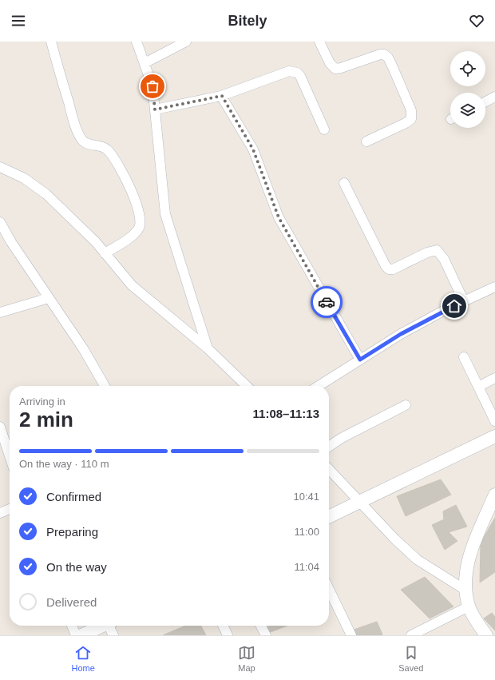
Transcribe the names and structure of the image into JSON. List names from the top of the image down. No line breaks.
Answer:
{"page":{"header":"Bitely","heading":["2 min","Arriving in","11:08–11:13"],"bar":"On the way · 110 m","list":[["Confirmed","10:41"],["Preparing","11:00"],["On the way","11:04"],"Delivered"],"tabs":["Home","Map","Saved"]}}
